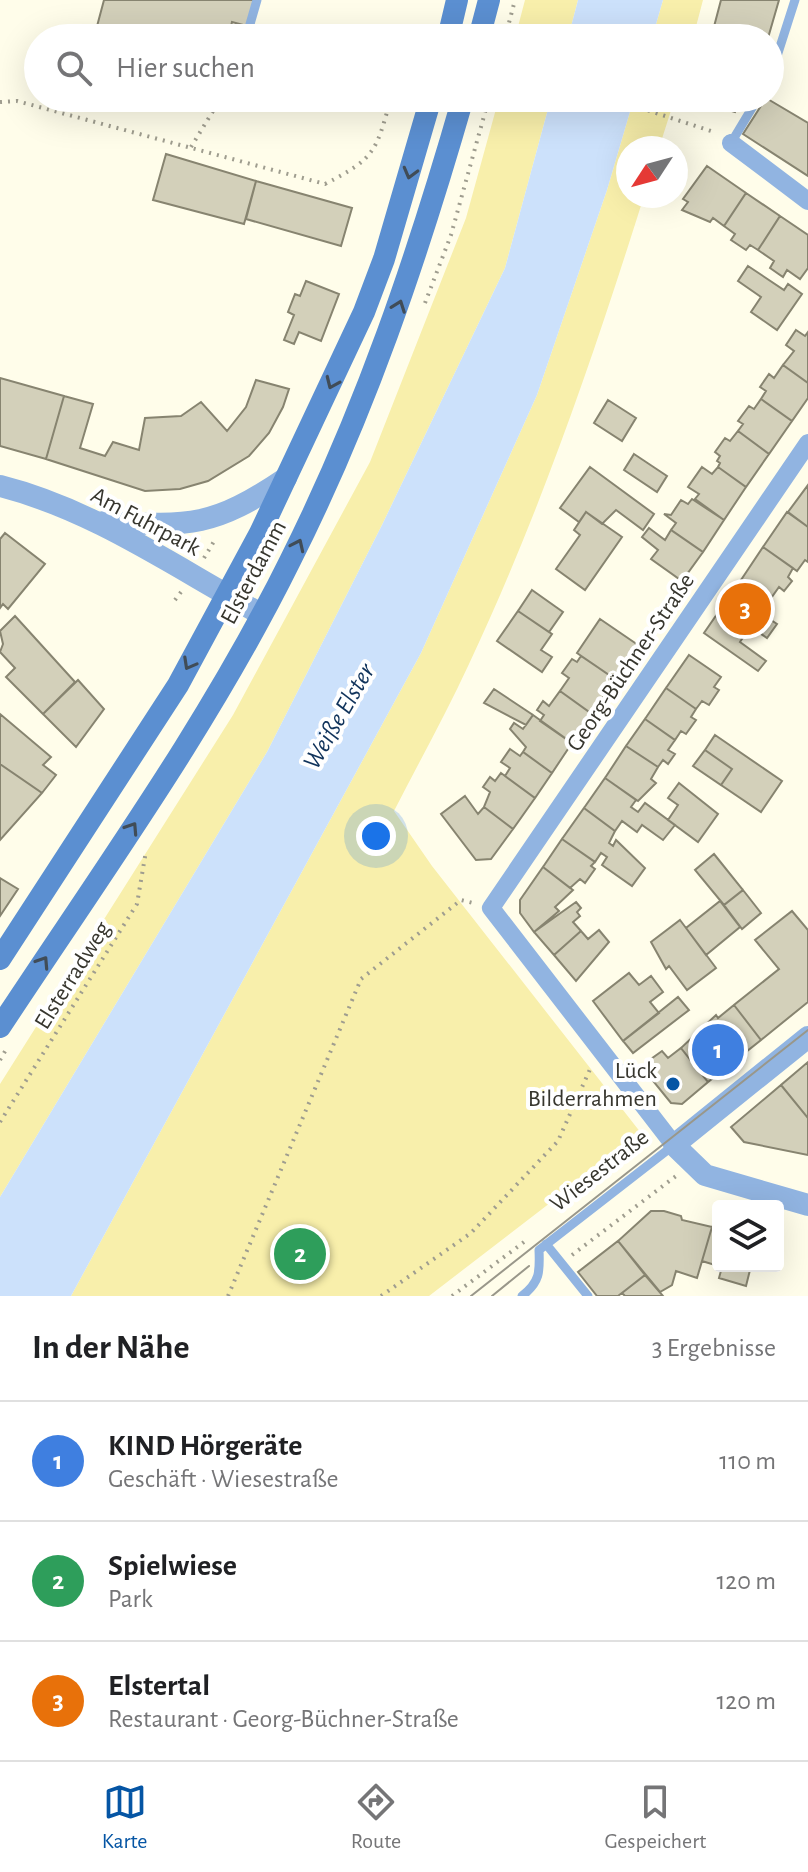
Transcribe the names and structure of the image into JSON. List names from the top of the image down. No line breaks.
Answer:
{"streets":{"main road":["Elsterdamm"],"street":["Am Fuhrpark","Georg-Büchner-Straße","Wiesestraße"],"path":["Elsterradweg"]},"crossings":[["Am Fuhrpark","Elsterdamm"]],"water":["Weiße Elster"],"places":["Lück Bilderrahmen"],"north":"bottom left","page":{"search":"Hier suchen","pins":["3","1","2"],"heading":["In der Nähe","3 Ergebnisse"],"list":[{"mark":"1","name":"KIND Hörgeräte","note":"Geschäft · Wiesestraße","value":"110 m"},{"mark":"2","name":"Spielwiese","note":"Park","value":"120 m"},{"mark":"3","name":"Elstertal","note":"Restaurant · Georg-Büchner-Straße","value":"120 m"}],"nav":["Karte","Route","Gespeichert"]}}
